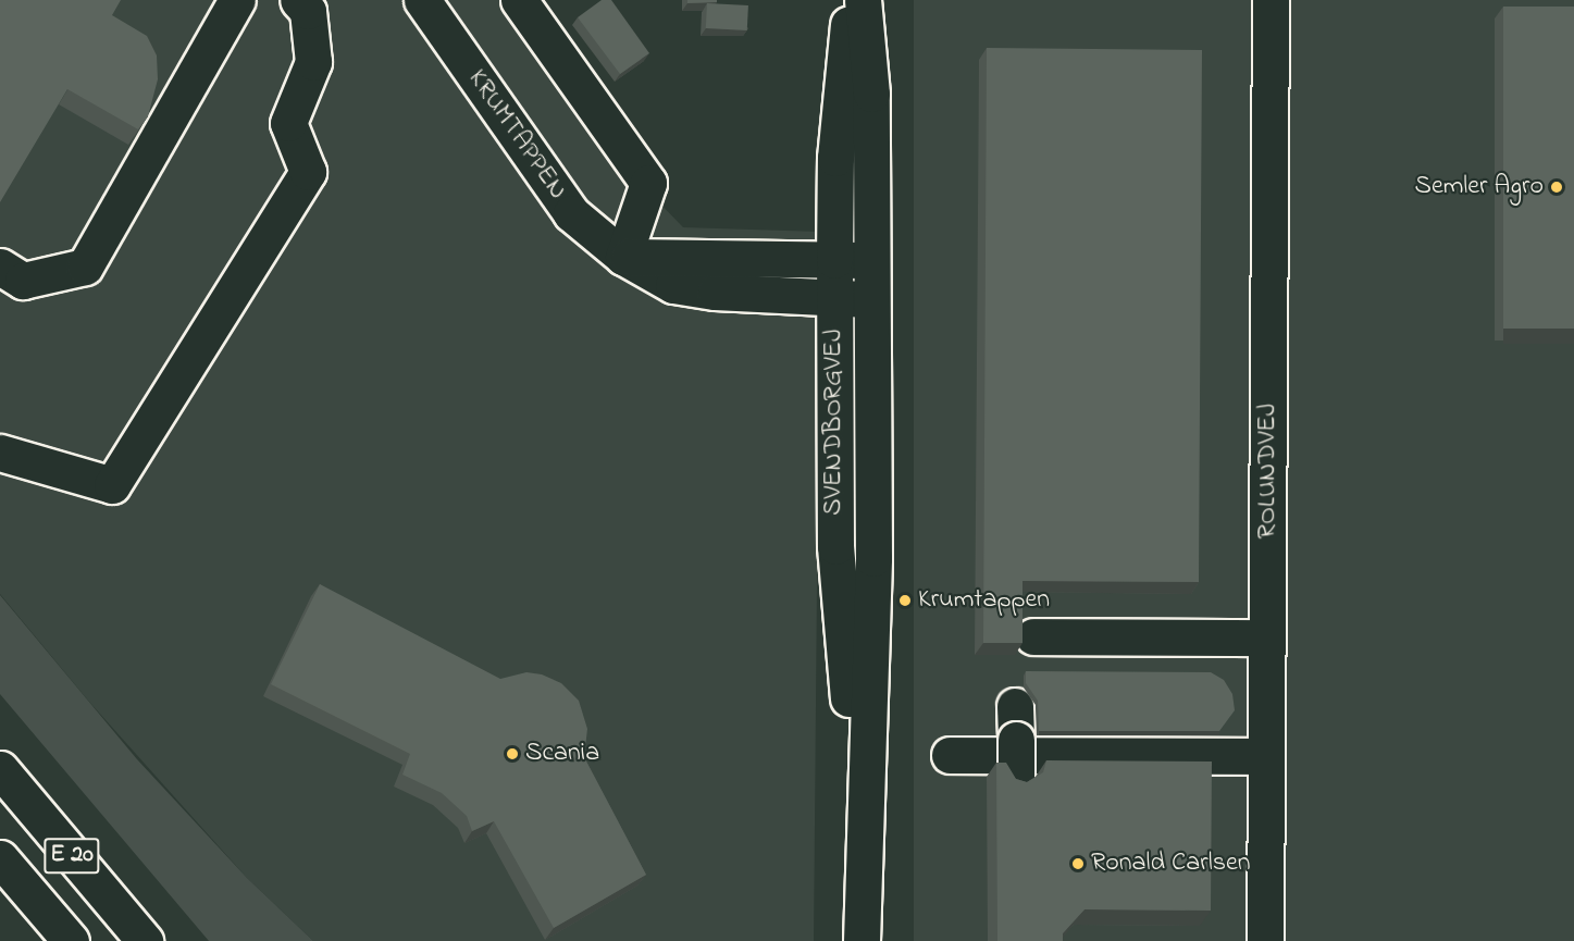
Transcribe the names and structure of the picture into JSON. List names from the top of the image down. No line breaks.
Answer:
{"streets":{"main road":["KRUMTAPPEN","SVENDBORGVEJ","ROLUNDVEJ","E 20"]},"crossings":[["KRUMTAPPEN","SVENDBORGVEJ"]],"places":["Semler Agro","Krumtappen","Scania","Ronald Carlsen"]}
